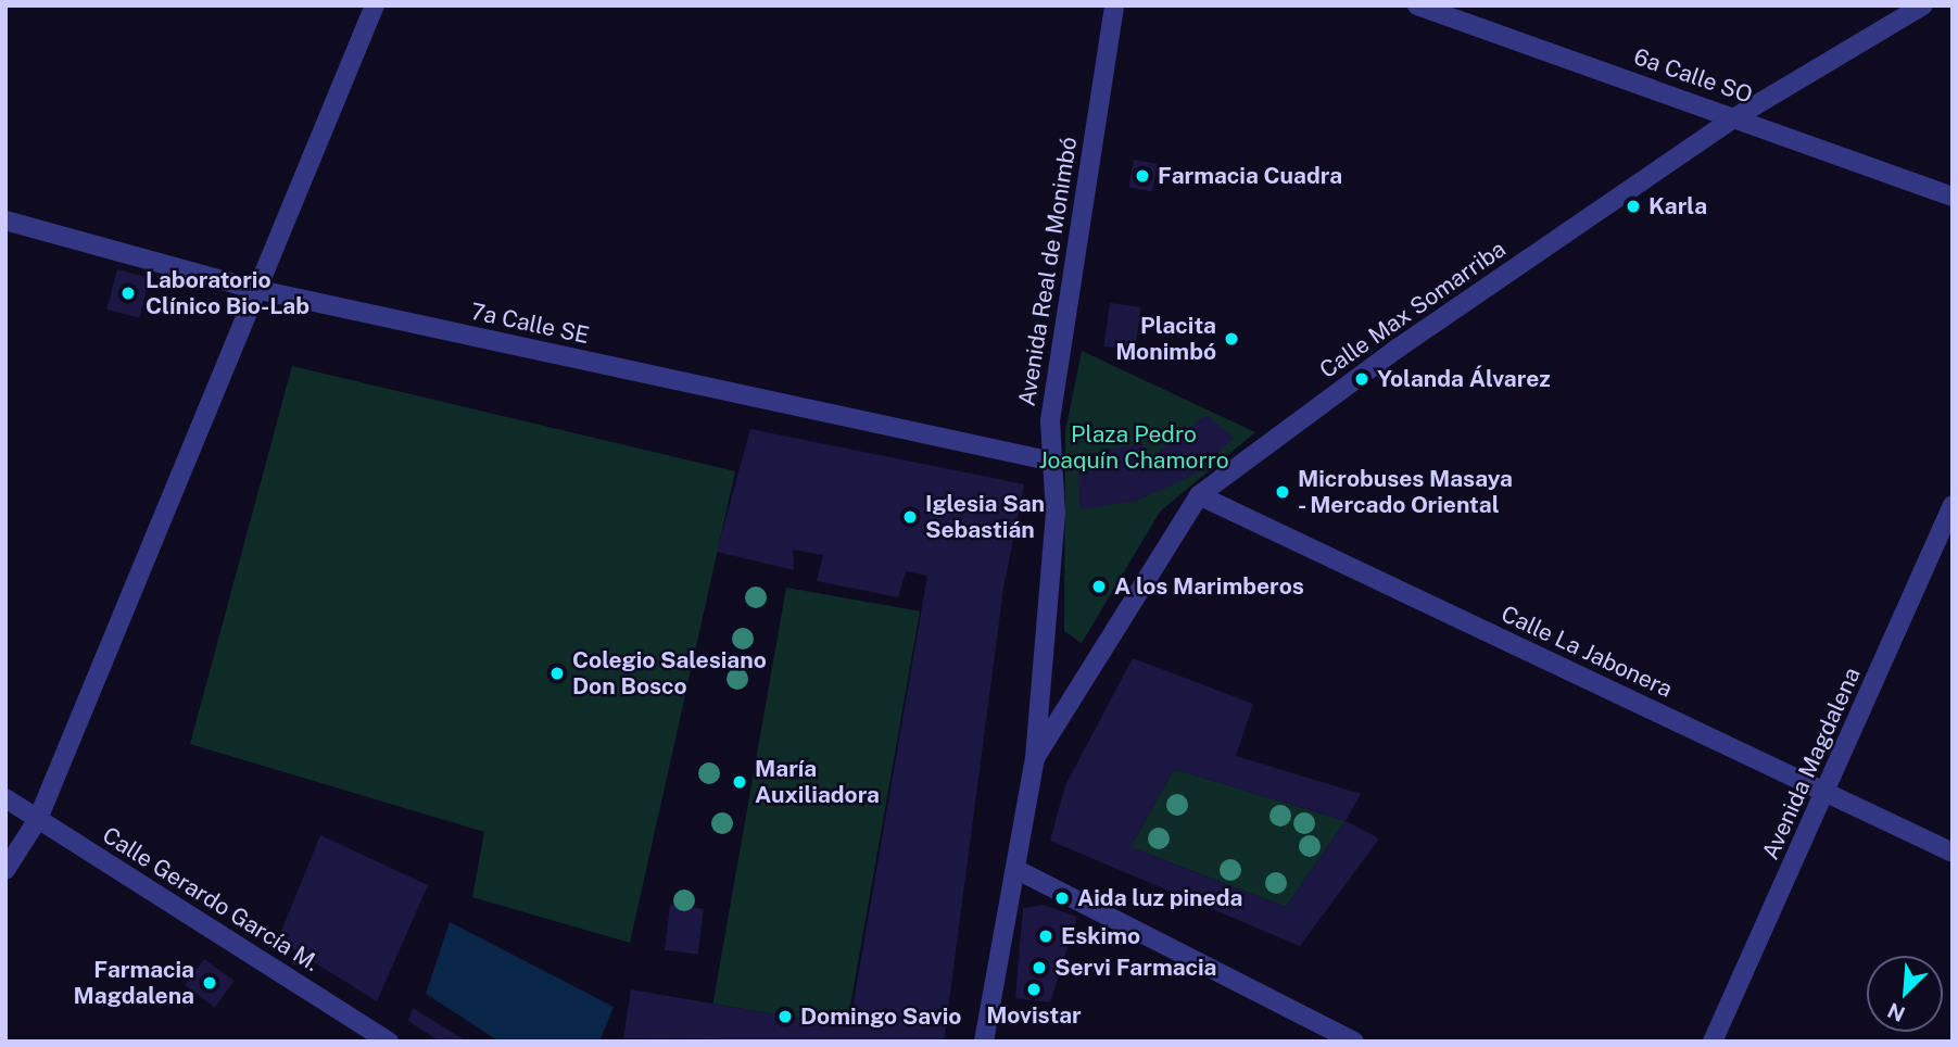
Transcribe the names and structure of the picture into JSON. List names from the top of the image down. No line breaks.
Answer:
{"streets":{"street":["6a Calle SO","Avenida Real de Monimbó","Calle Max Somarriba","7a Calle SE","Calle La Jabonera","Avenida Magdalena","Calle Gerardo García M."]},"crossings":[["6a Calle SO","Calle Max Somarriba"],["Avenida Real de Monimbó","Calle Max Somarriba"],["Avenida Real de Monimbó","7a Calle SE"],["Calle Max Somarriba","Calle La Jabonera"],["Calle La Jabonera","Avenida Magdalena"]],"parks":["Plaza Pedro Joaquín Chamorro"],"places":["Farmacia Cuadra","Karla","Laboratorio Clínico Bio-Lab","Placita Monimbó","Yolanda Álvarez","Microbuses Masaya - Mercado Oriental","Iglesia San Sebastián","A los Marimberos","Colegio Salesiano Don Bosco","María Auxiliadora","Aida luz pineda","Eskimo","Servi Farmacia","Farmacia Magdalena","Movistar","Domingo Savio"],"north":"bottom left"}
